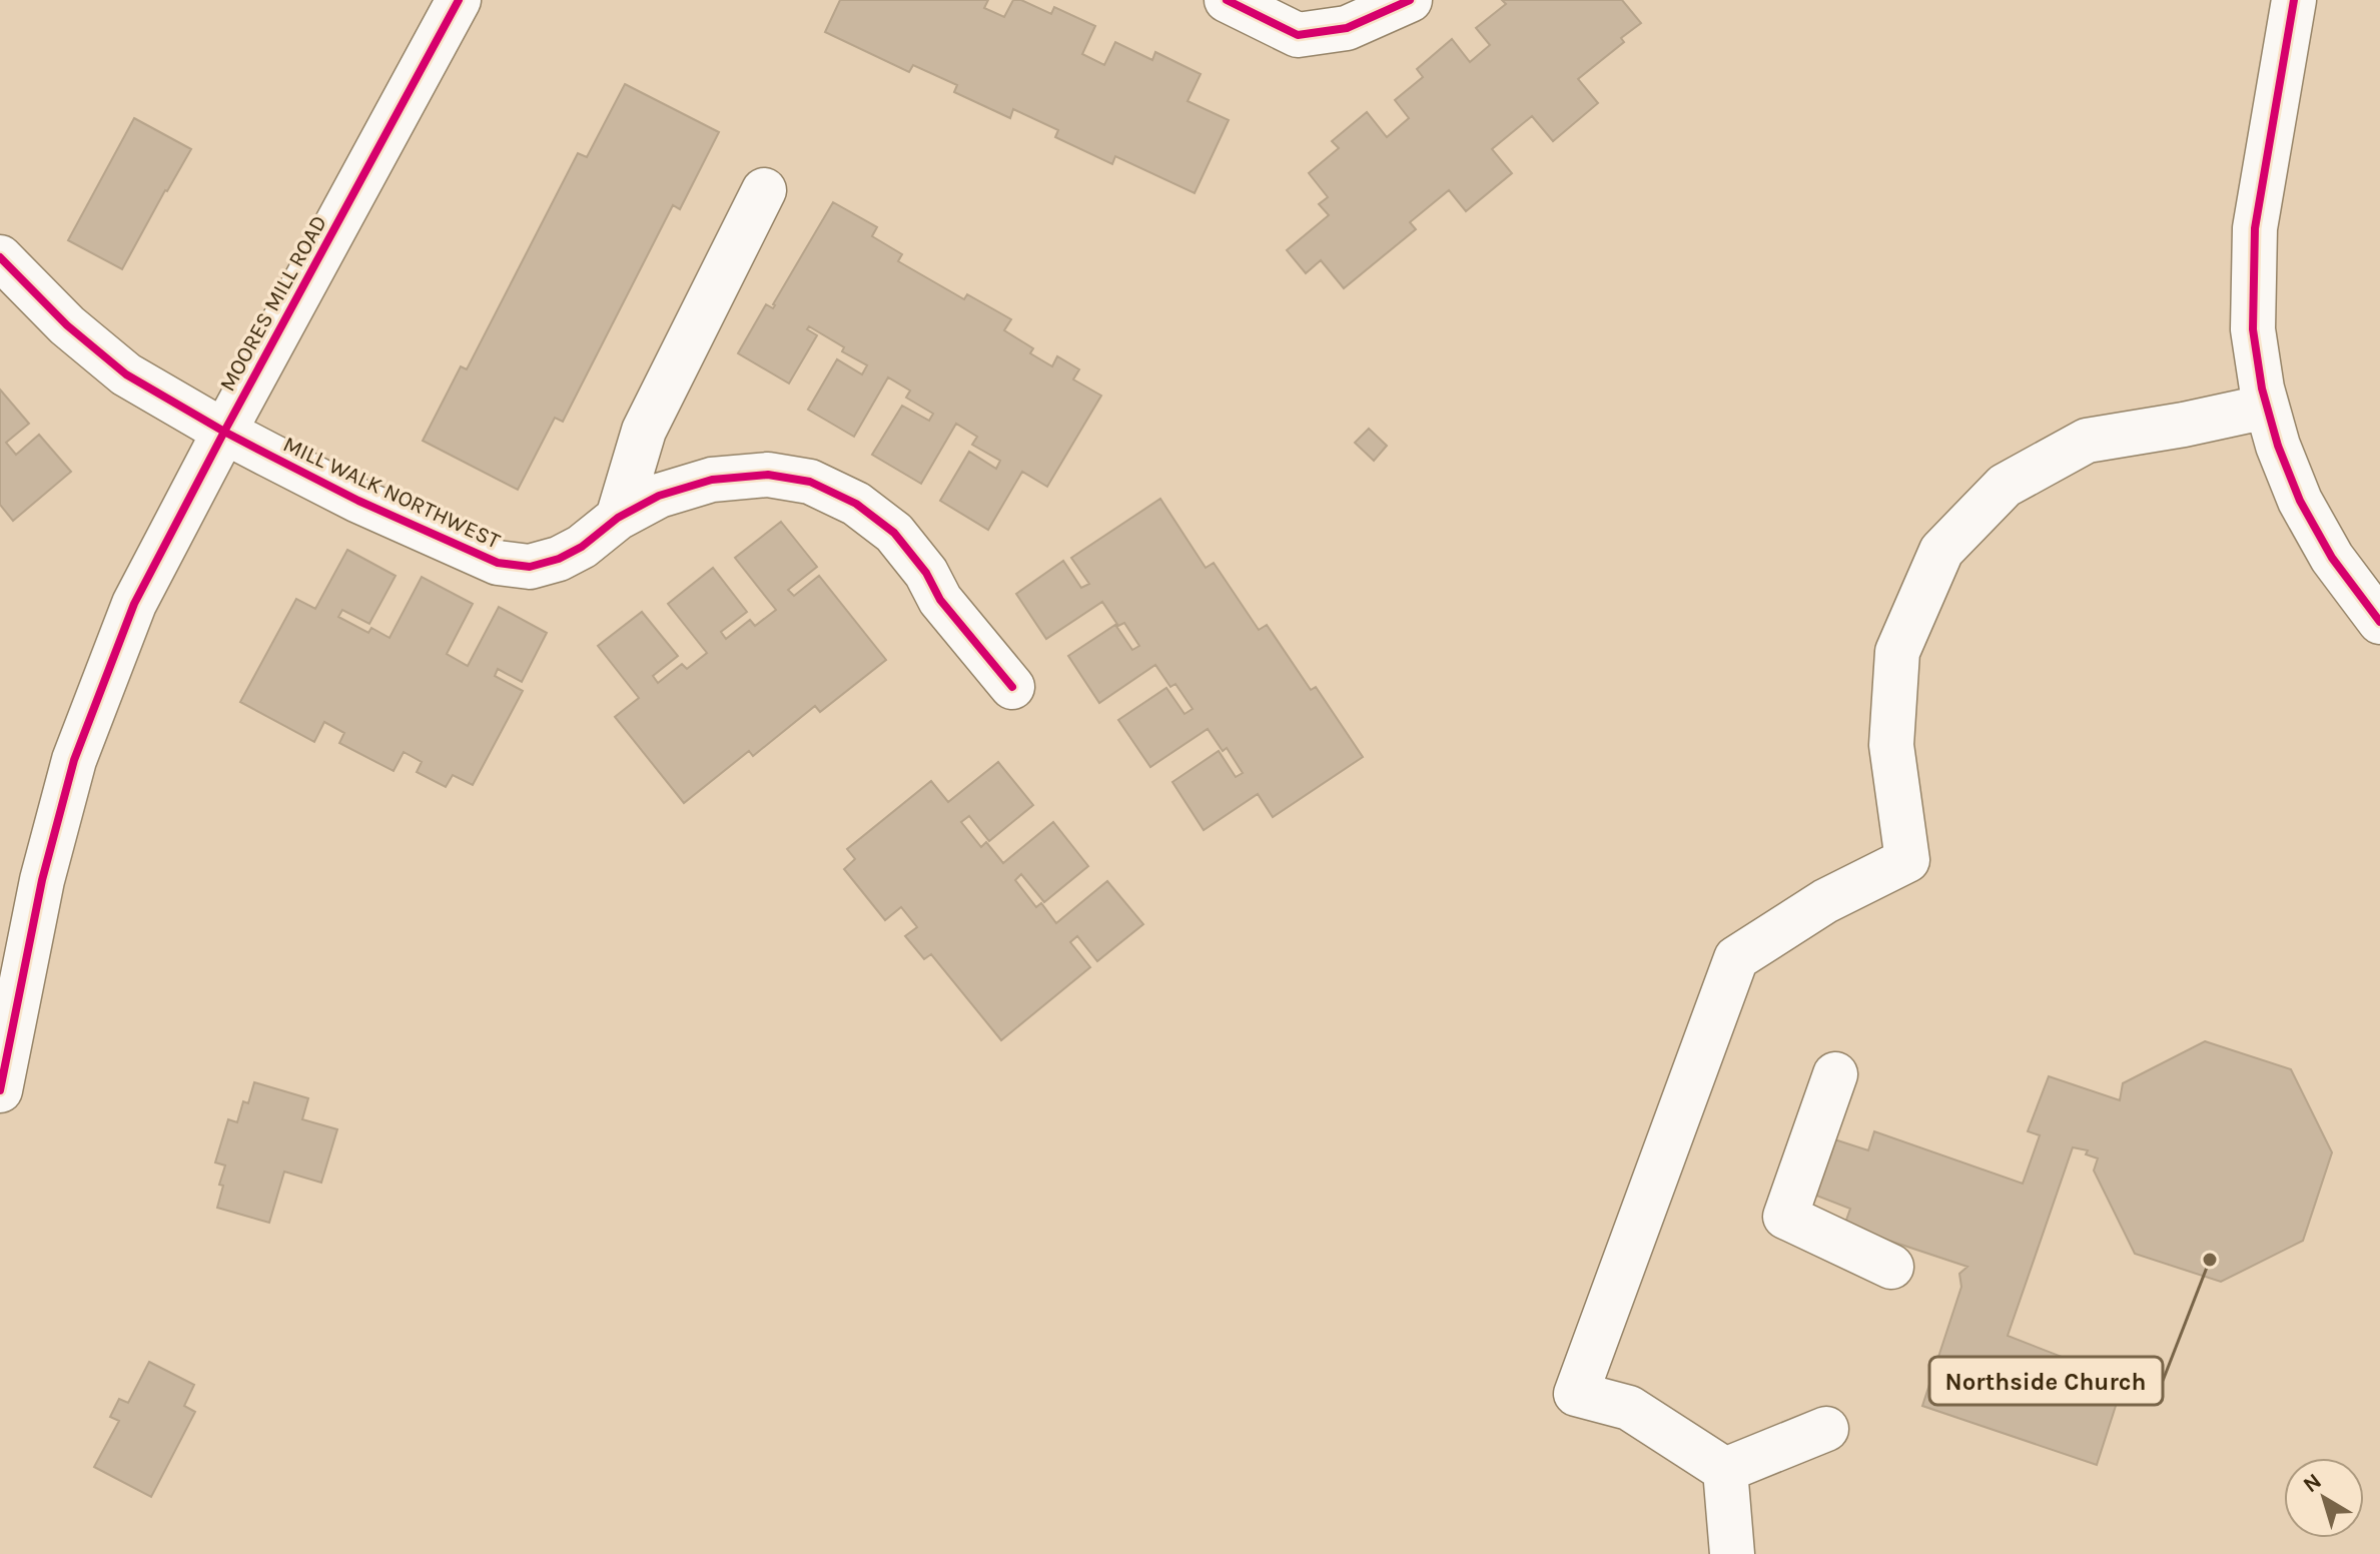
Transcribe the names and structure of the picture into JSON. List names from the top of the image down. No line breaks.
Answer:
{"streets":{"street":["MOORES MILL ROAD","MILL WALK NORTHWEST"]},"crossings":[["MOORES MILL ROAD","MILL WALK NORTHWEST"]],"places":["Northside Church"],"north":"top left"}
